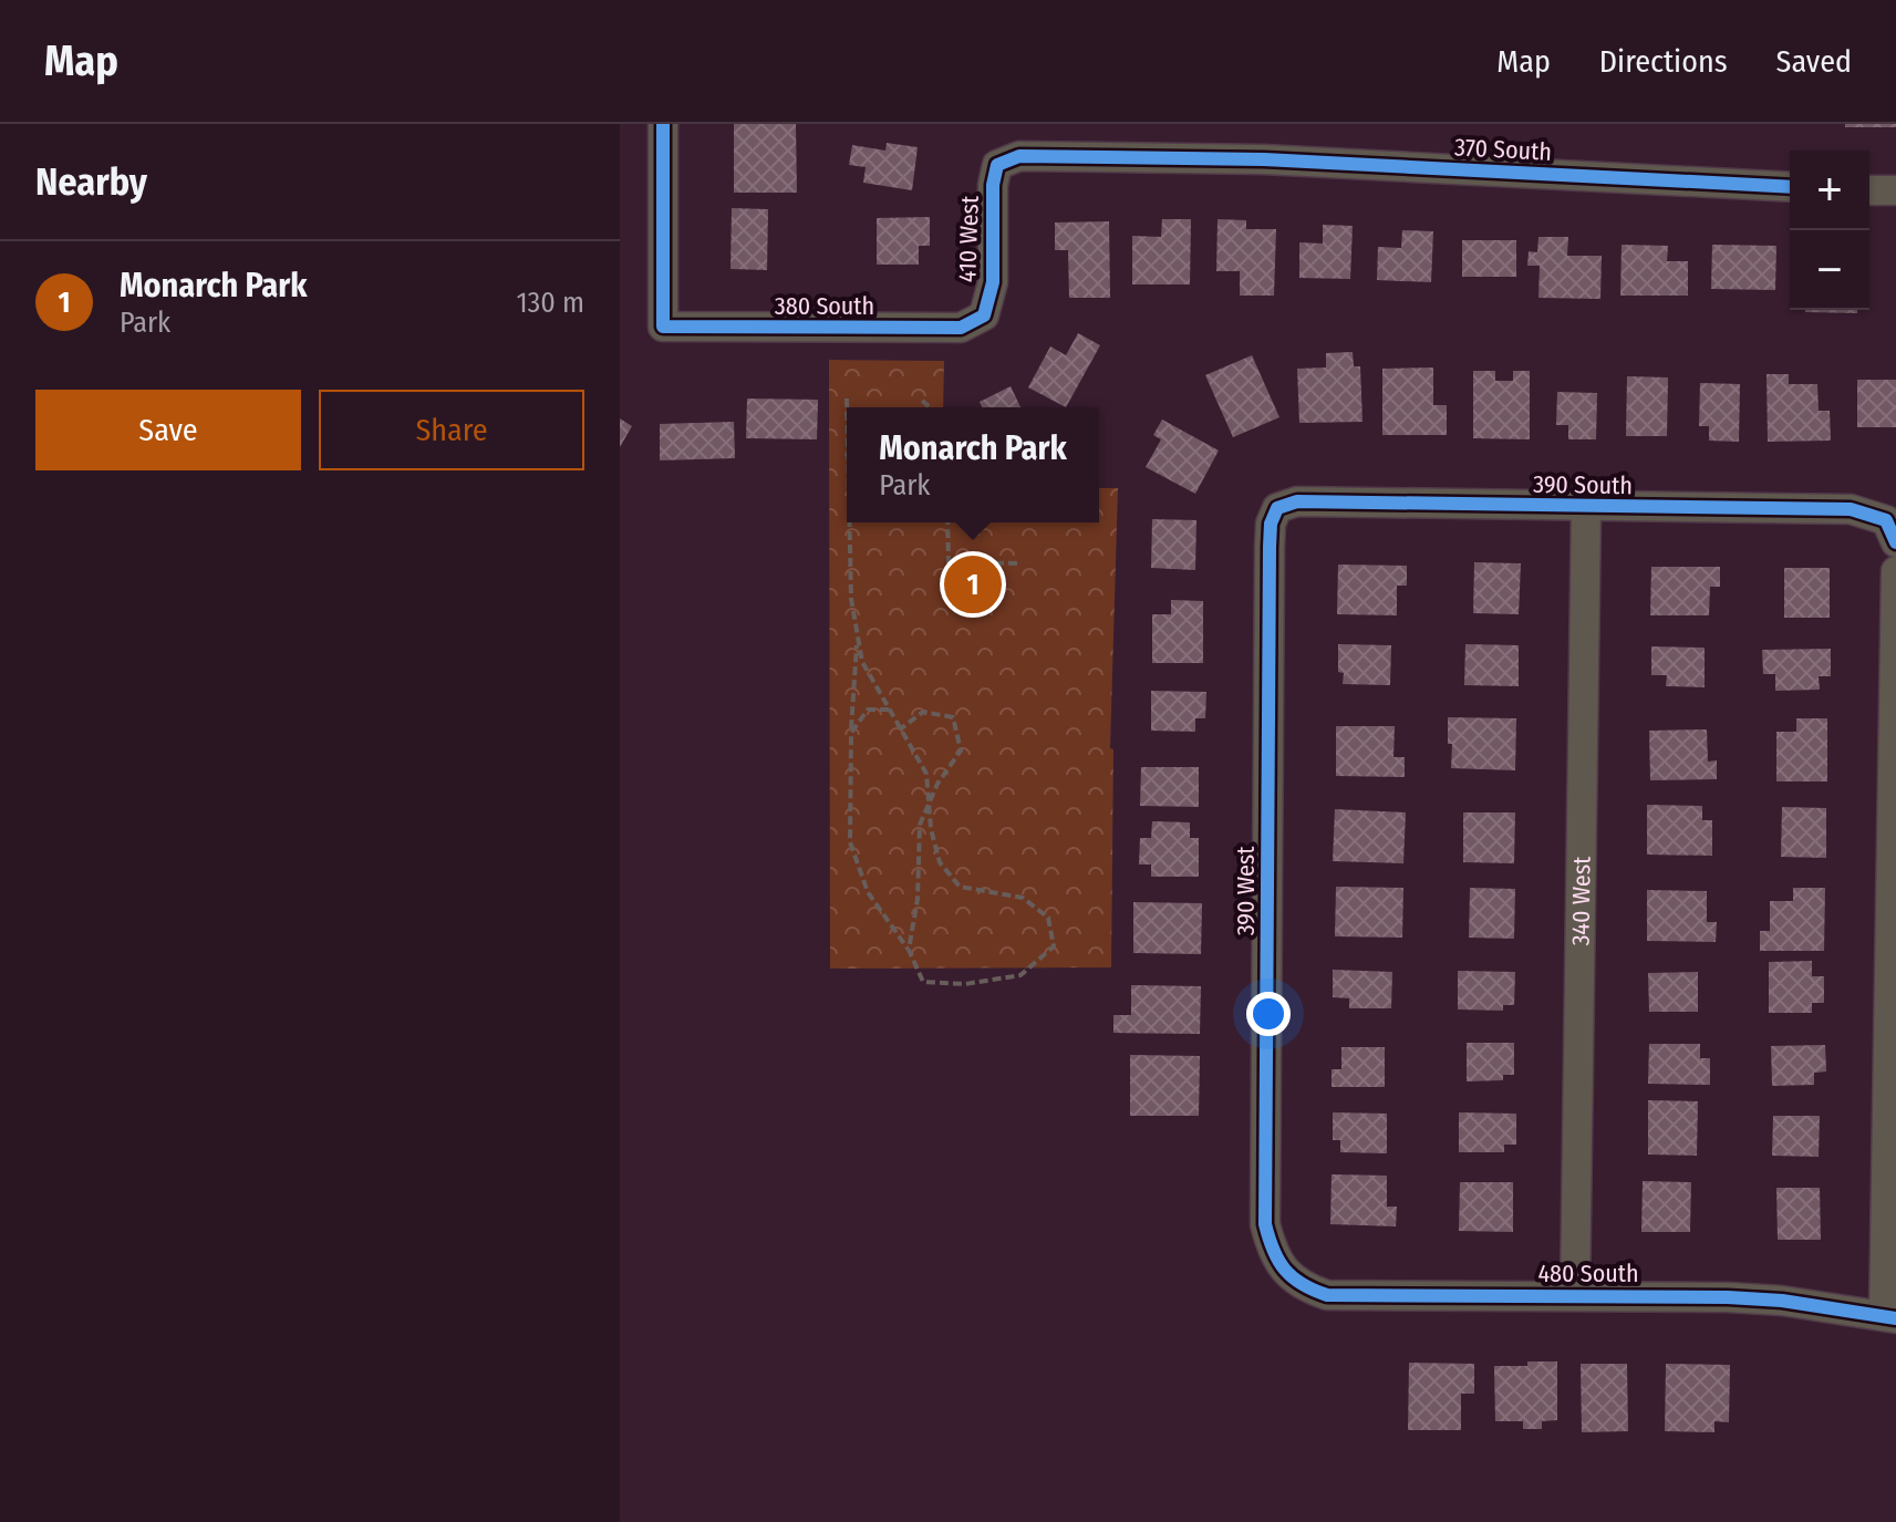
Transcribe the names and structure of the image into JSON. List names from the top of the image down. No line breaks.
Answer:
{"streets":{"street":["370 South","410 West","380 South","390 South","390 West","340 West","480 South"]},"crossings":[["370 South","410 West"],["410 West","380 South"],["390 South","390 West"],["390 South","340 West"],["390 West","480 South"],["340 West","480 South"]],"page":{"header":"Map","nav":["Map","Directions","Saved"],"heading":"Nearby","map_buttons":["+","−"],"list":[{"mark":"1","name":"Monarch Park","note":"Park","value":"130 m"}],"buttons":["Save","Share"],"popup":["Monarch Park","Park"],"pins":"1"}}
